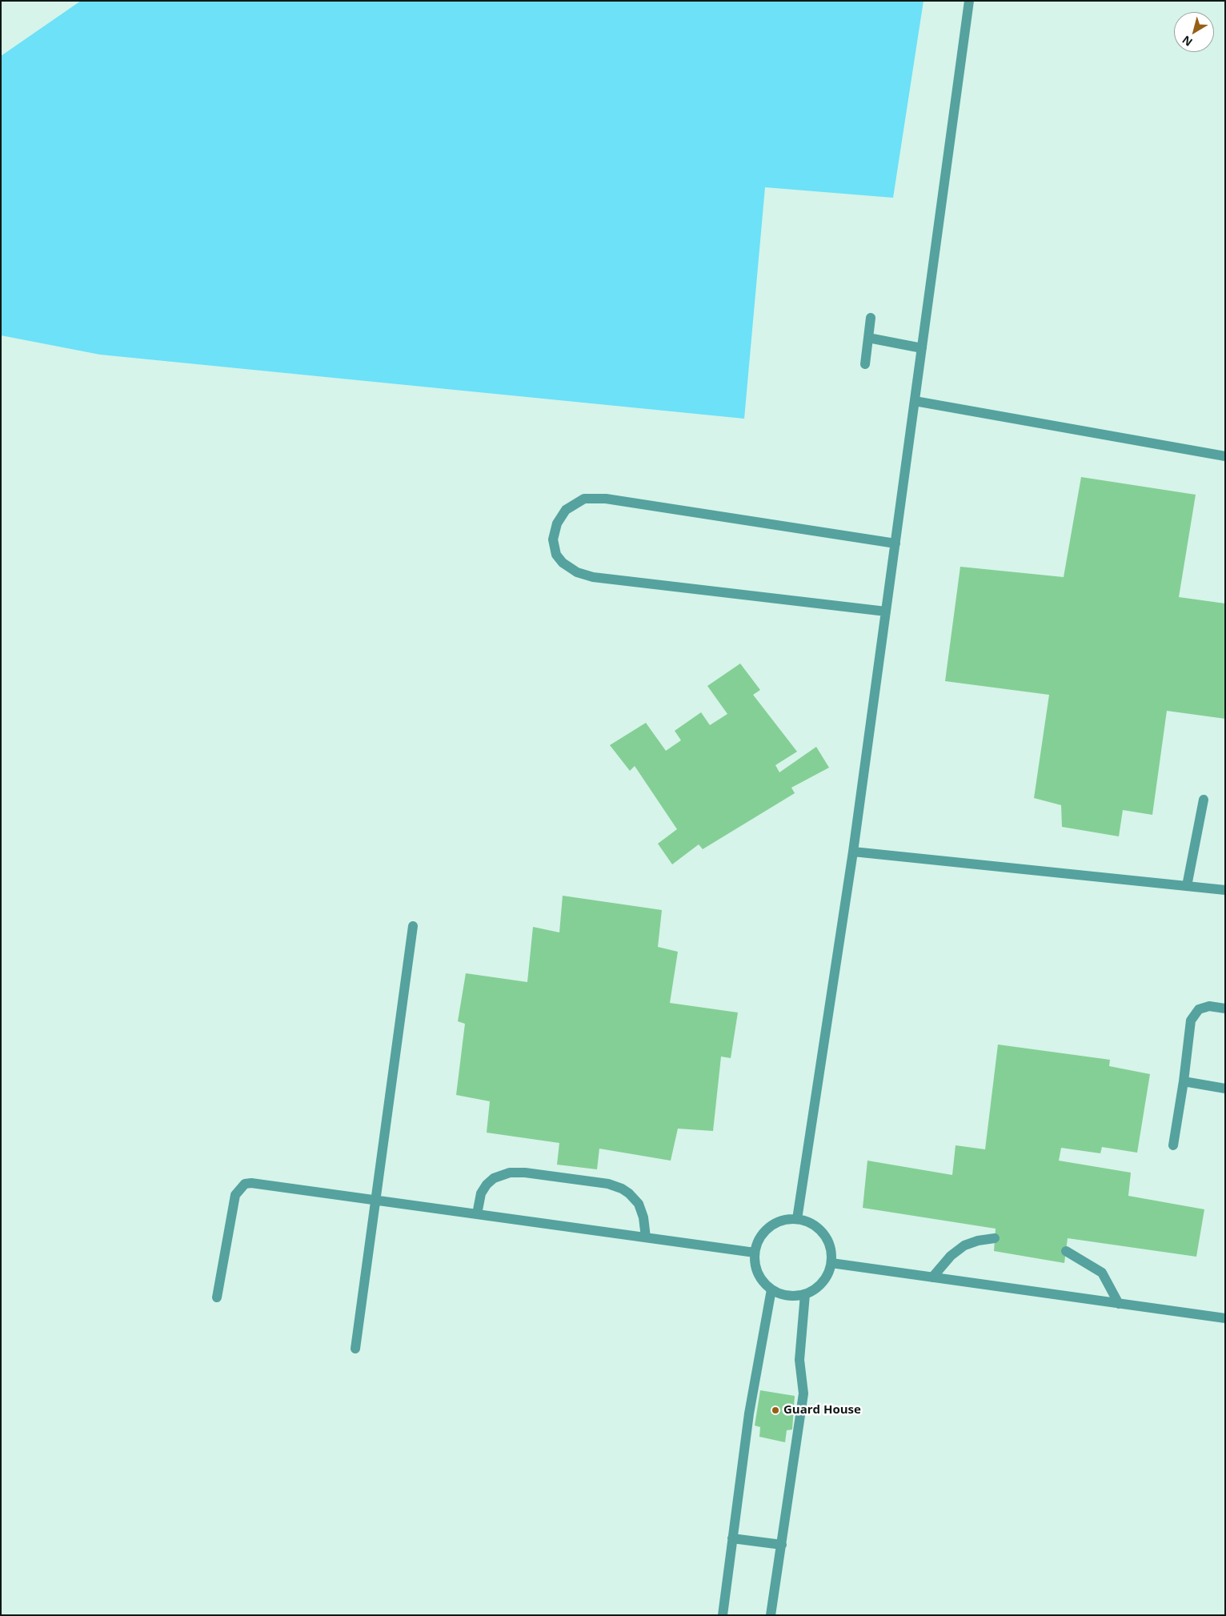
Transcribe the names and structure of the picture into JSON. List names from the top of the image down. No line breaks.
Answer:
{"places":["Guard House"],"north":"bottom left"}
